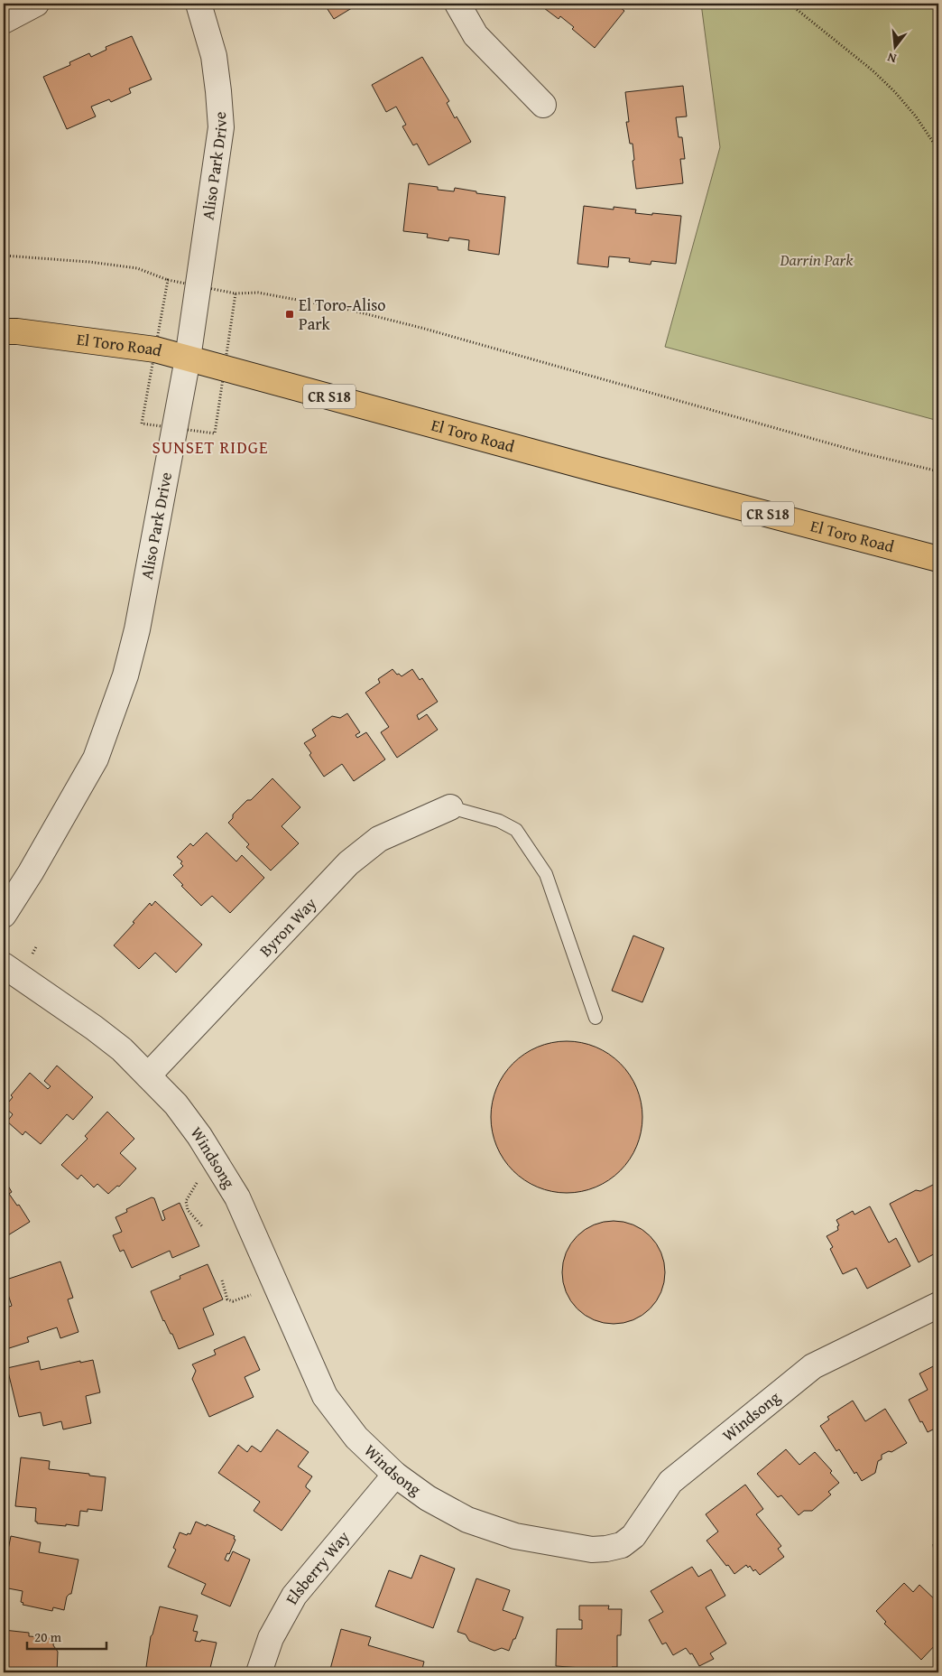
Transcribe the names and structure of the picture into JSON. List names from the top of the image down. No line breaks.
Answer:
{"streets":{"main road":["El Toro Road","CR S18"],"street":["Aliso Park Drive","Byron Way","Windsong","Elsberry Way"]},"crossings":[["Aliso Park Drive","El Toro Road"],["Byron Way","Windsong"],["Windsong","Elsberry Way"]],"districts":["SUNSET RIDGE"],"parks":["Darrin Park"],"places":{"transit":["El Toro-Aliso Park"]},"scale_bar":"20 m","north":"bottom"}
